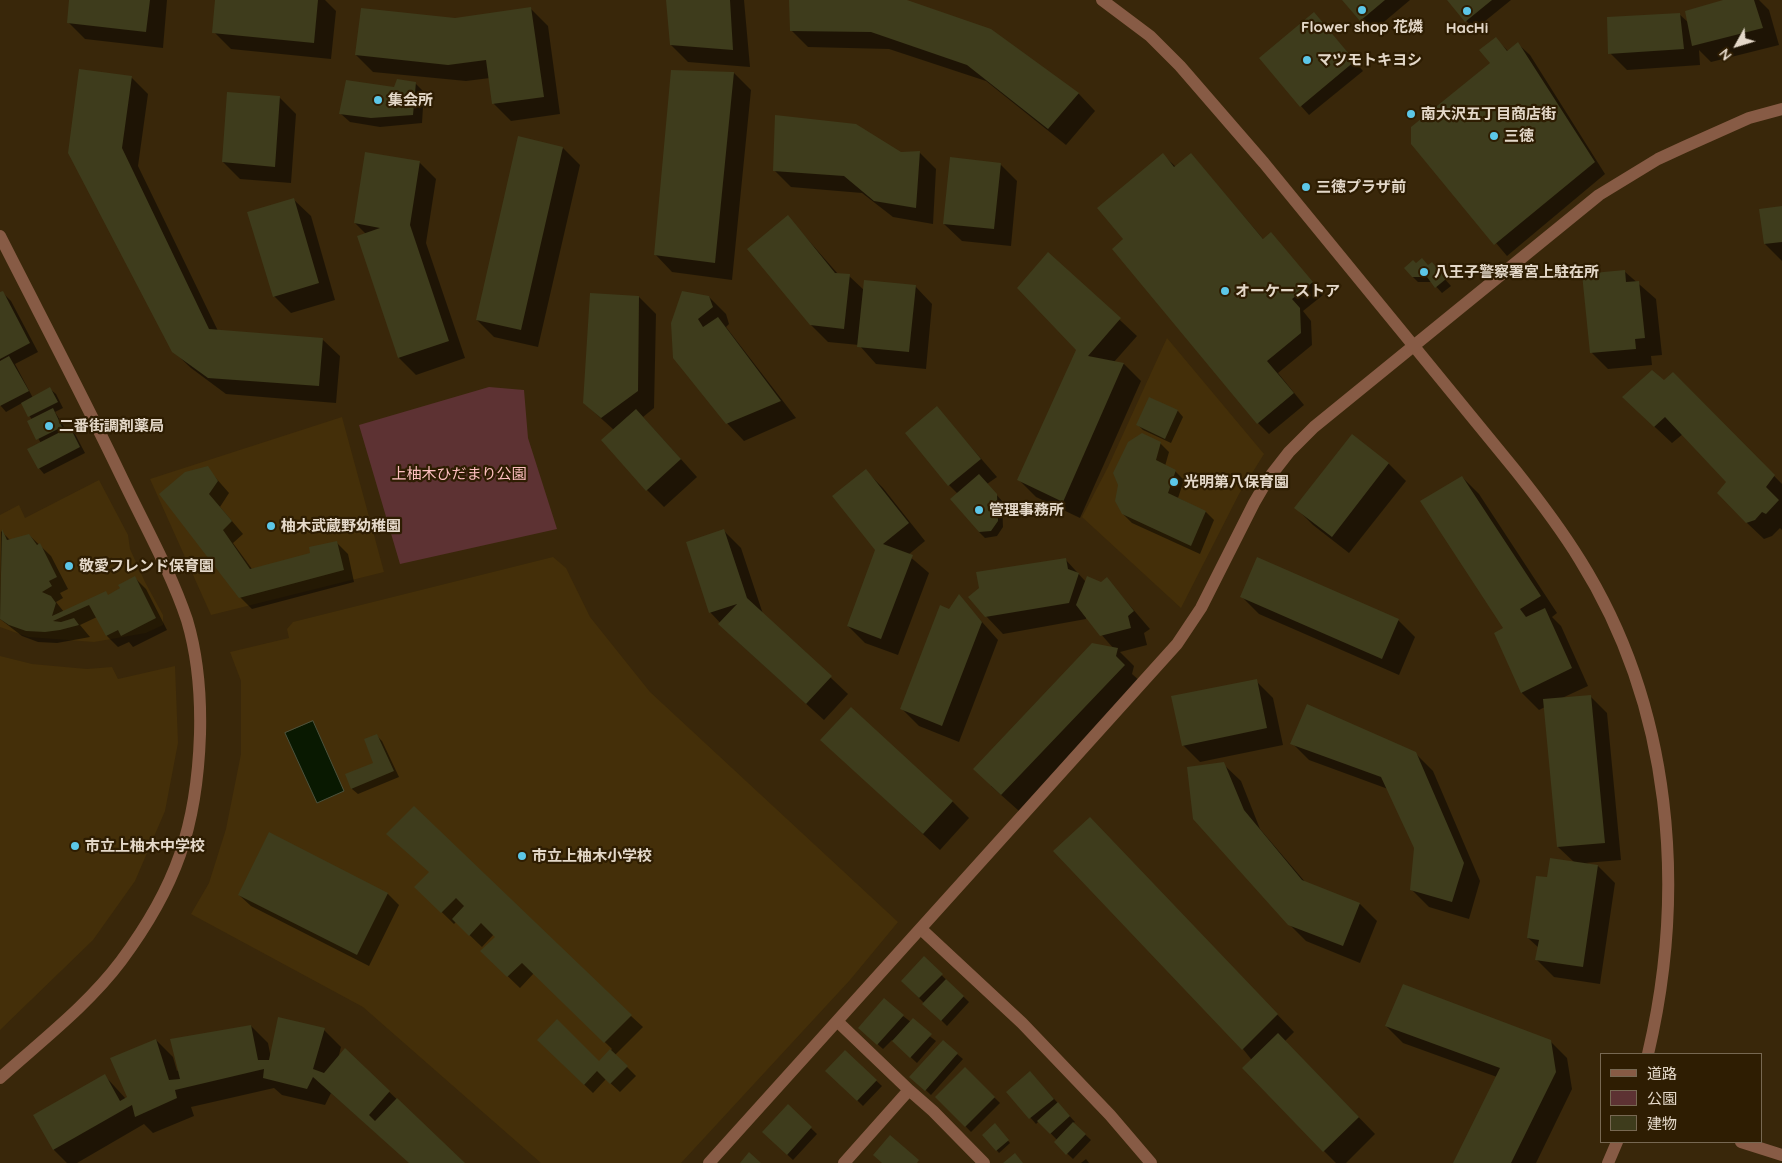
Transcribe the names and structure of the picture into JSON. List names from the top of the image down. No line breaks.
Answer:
{"parks":["上柚木ひだまり公園"],"places":["Flower shop 花燐","HacHi","マツモトキヨシ","集会所","南大沢五丁目商店街","三徳","三徳プラザ前","八王子警察署宮上駐在所","オーケーストア","二番街調剤薬局","光明第八保育園","管理事務所","柚木武蔵野幼稚園","敬愛フレンド保育園","市立上柚木中学校","市立上柚木小学校"],"legend":["道路","公園","建物"],"north":"bottom left"}
